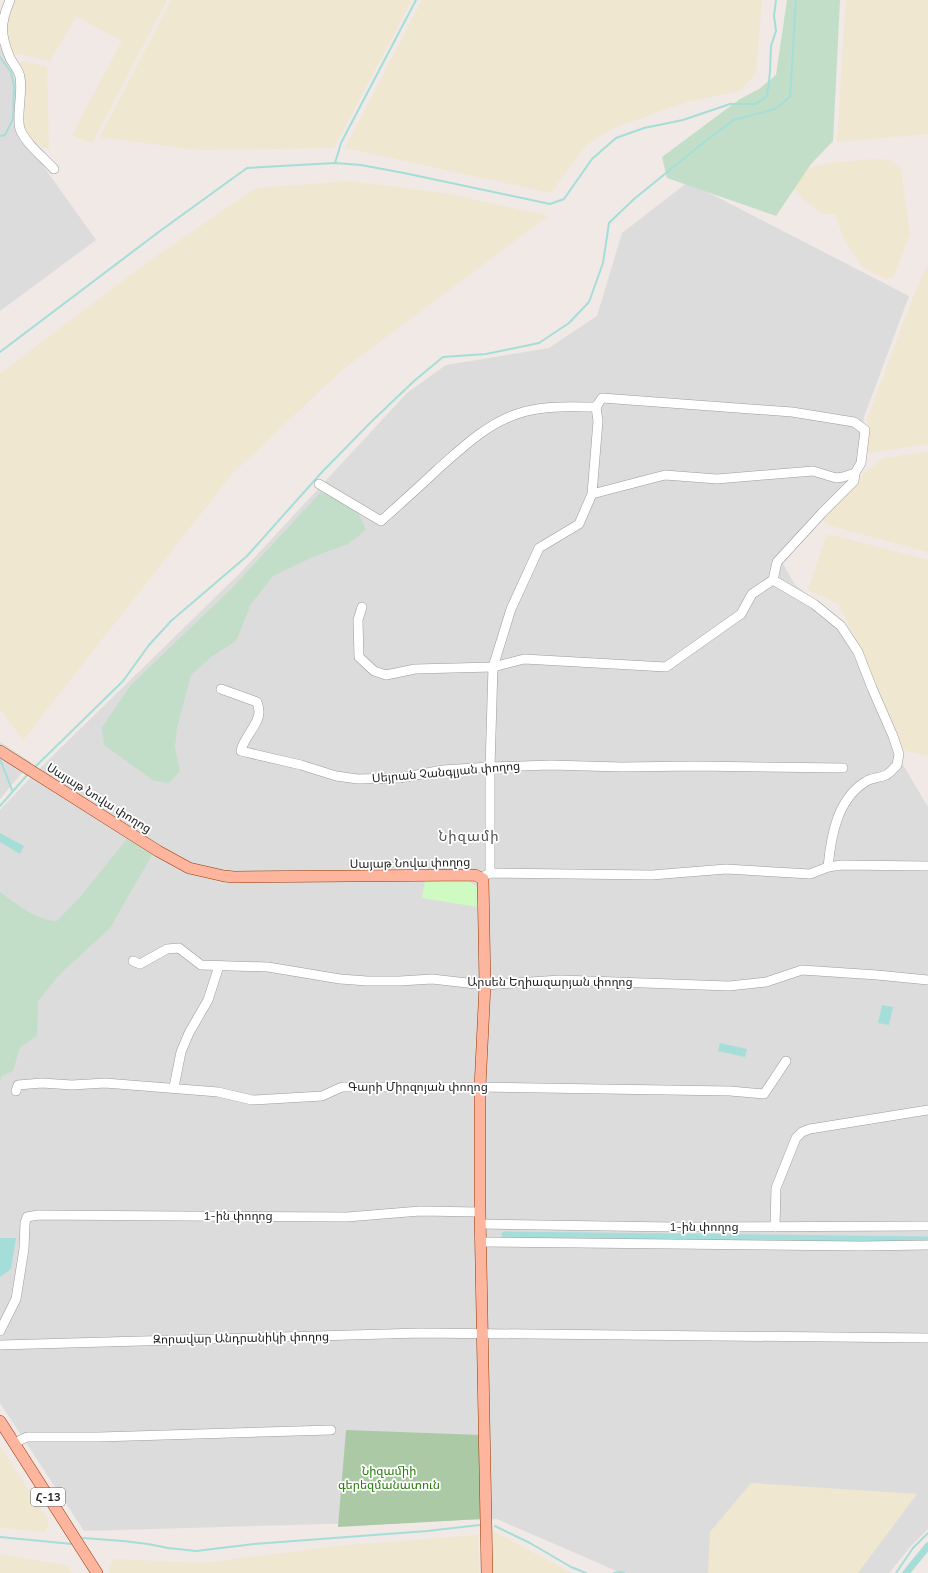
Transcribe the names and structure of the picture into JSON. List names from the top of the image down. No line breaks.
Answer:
{"streets":{"main road":["Սայաթ Նովա փողոց","Հ-13"],"street":["Սեյրան Չանգլյան փողոց","Արսեն Եղիազարյան փողոց","Գարի Միրզոյան փողոց","1-ին փողոց","Զորավար Անդրանիկի փողոց"]},"districts":["Նիզամի"],"parks":["Նիզամիի գերեզմանատուն"]}
